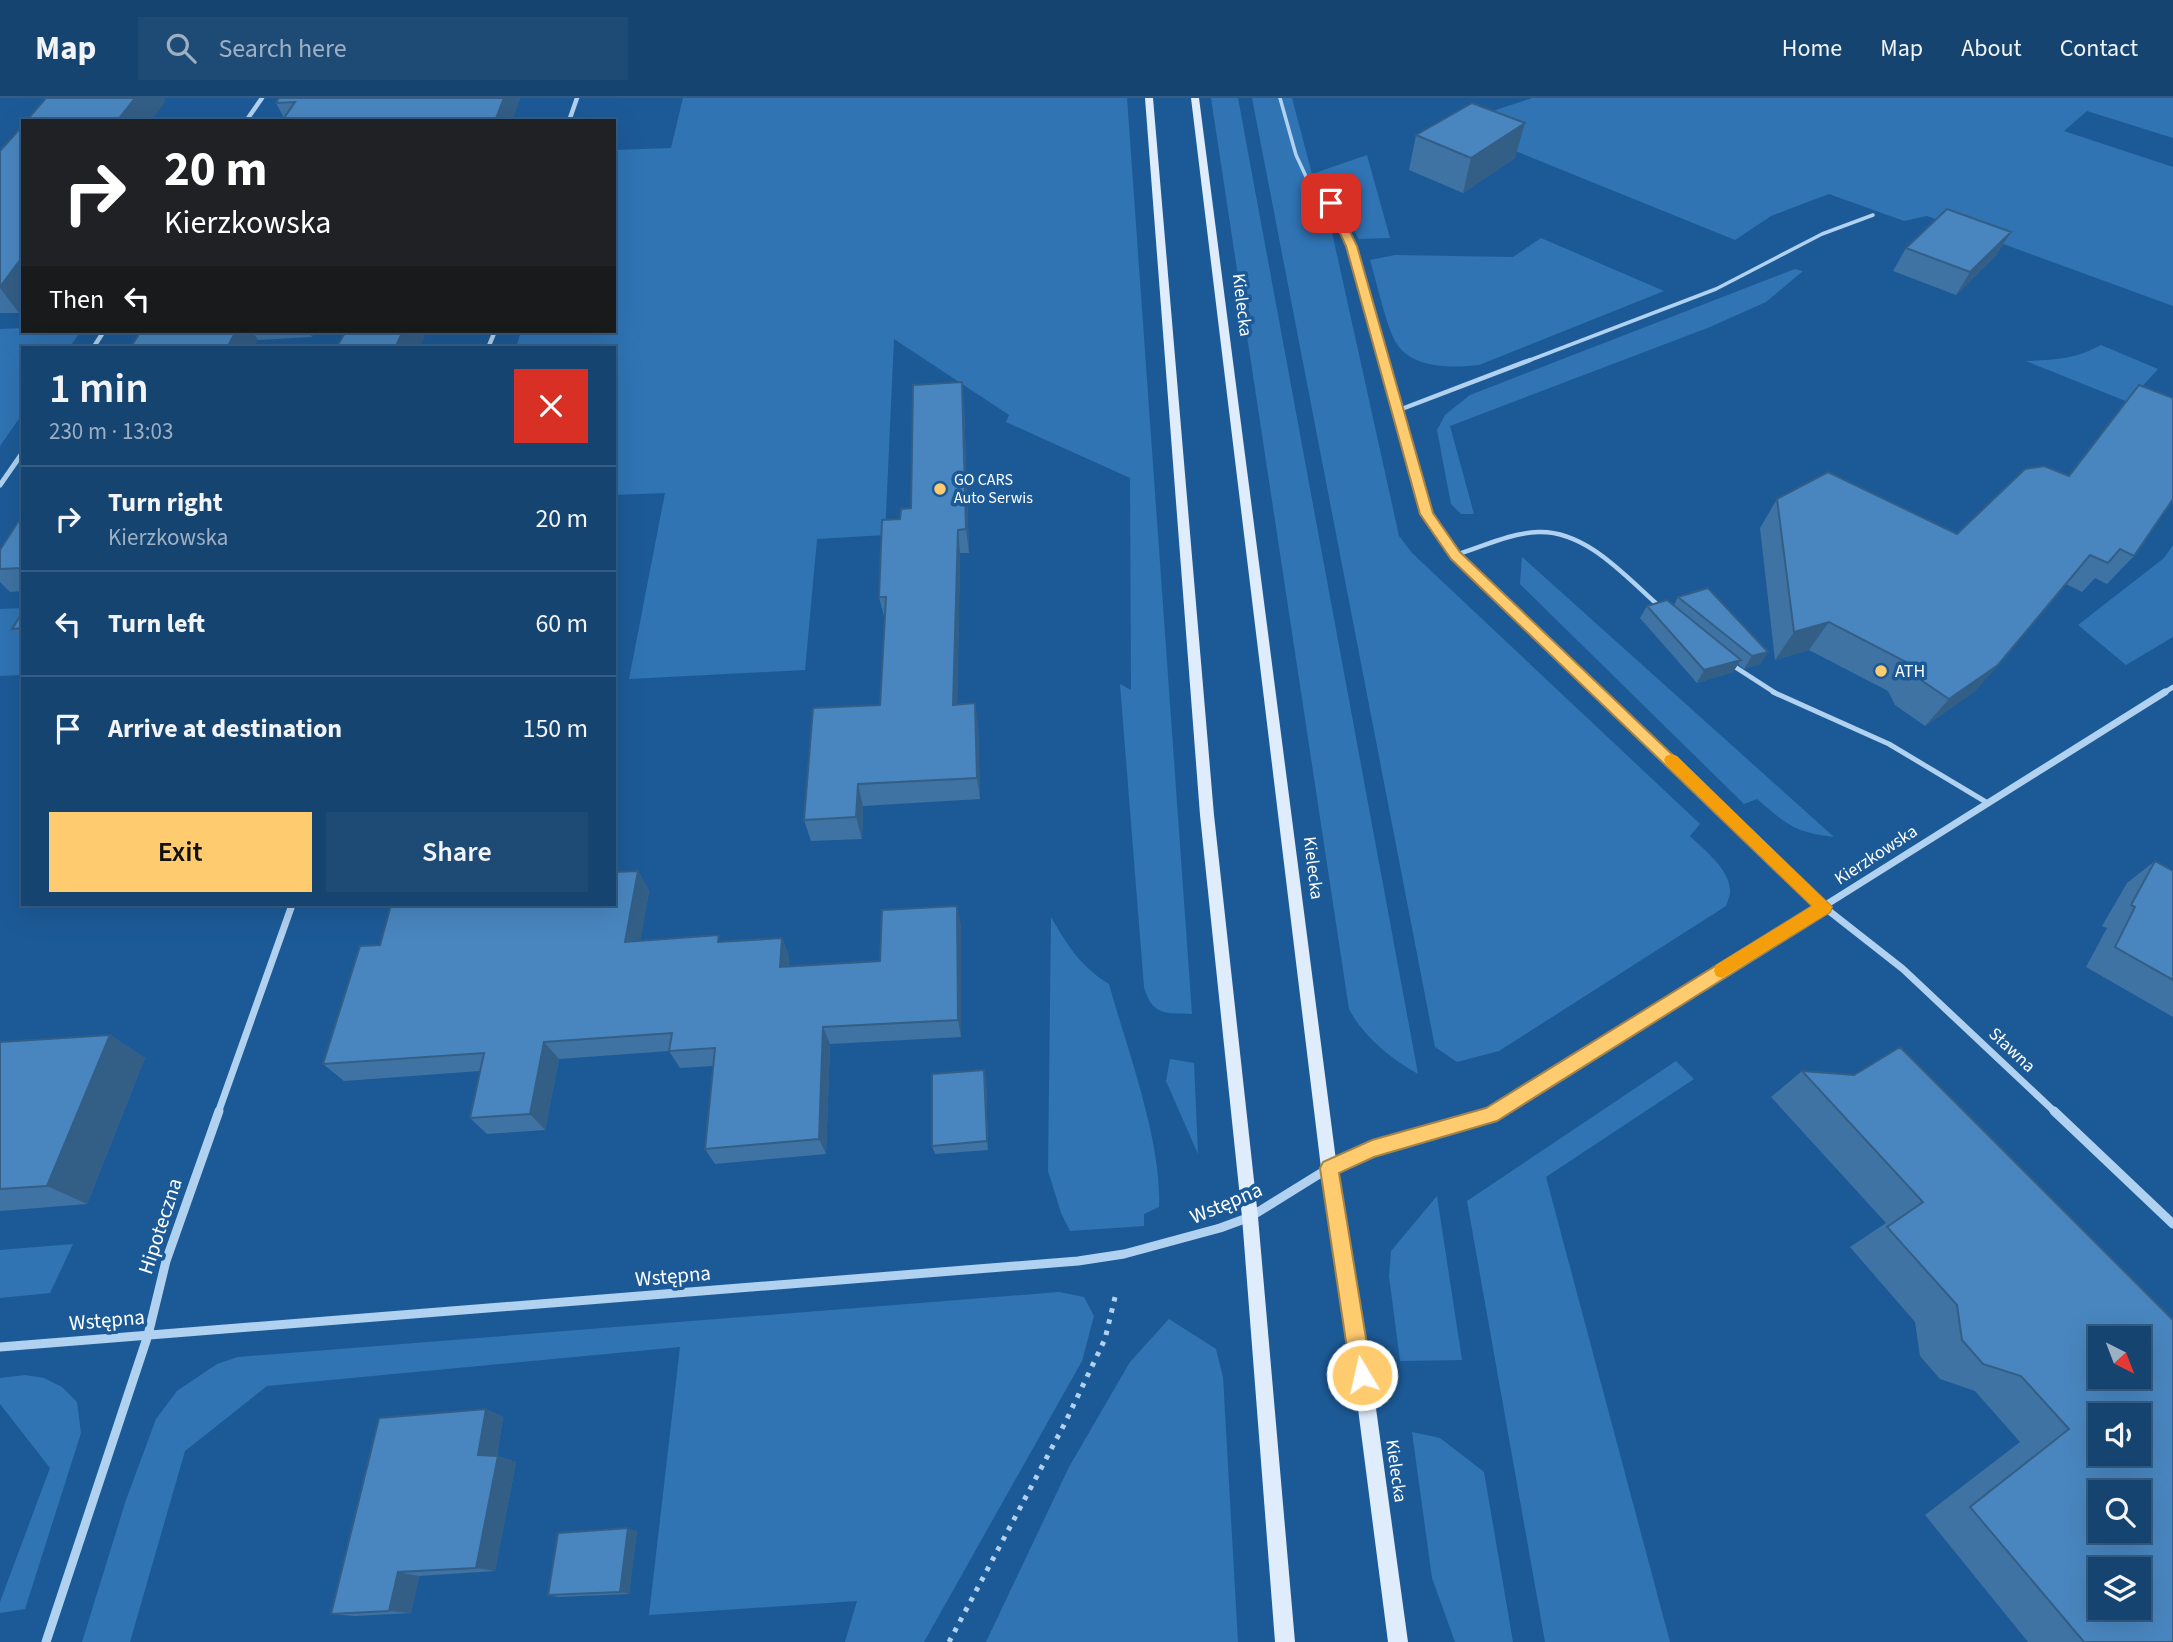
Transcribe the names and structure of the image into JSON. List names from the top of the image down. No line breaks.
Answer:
{"streets":{"main road":["Kielecka"],"street":["Kierzkowska","Sławna","Wstępna","Hipoteczna"]},"crossings":[["Kielecka","Kierzkowska"],["Kielecka","Wstępna"],["Kierzkowska","Sławna"],["Kierzkowska","Wstępna"],["Wstępna","Hipoteczna"]],"places":["GO CARS Auto Serwis","ATH"],"north":"bottom right","page":{"header":"Map","search":"Search here","nav":["Home","Map","About","Contact"],"turn":["20 m","Kierzkowska"],"then":"Then","heading":["1 min","230 m · 13:03"],"list":[{"name":"Turn right","note":"Kierzkowska","value":"20 m"},{"name":"Turn left","value":"60 m"},{"name":"Arrive at destination","value":"150 m"}],"buttons":["Exit","Share"]}}
